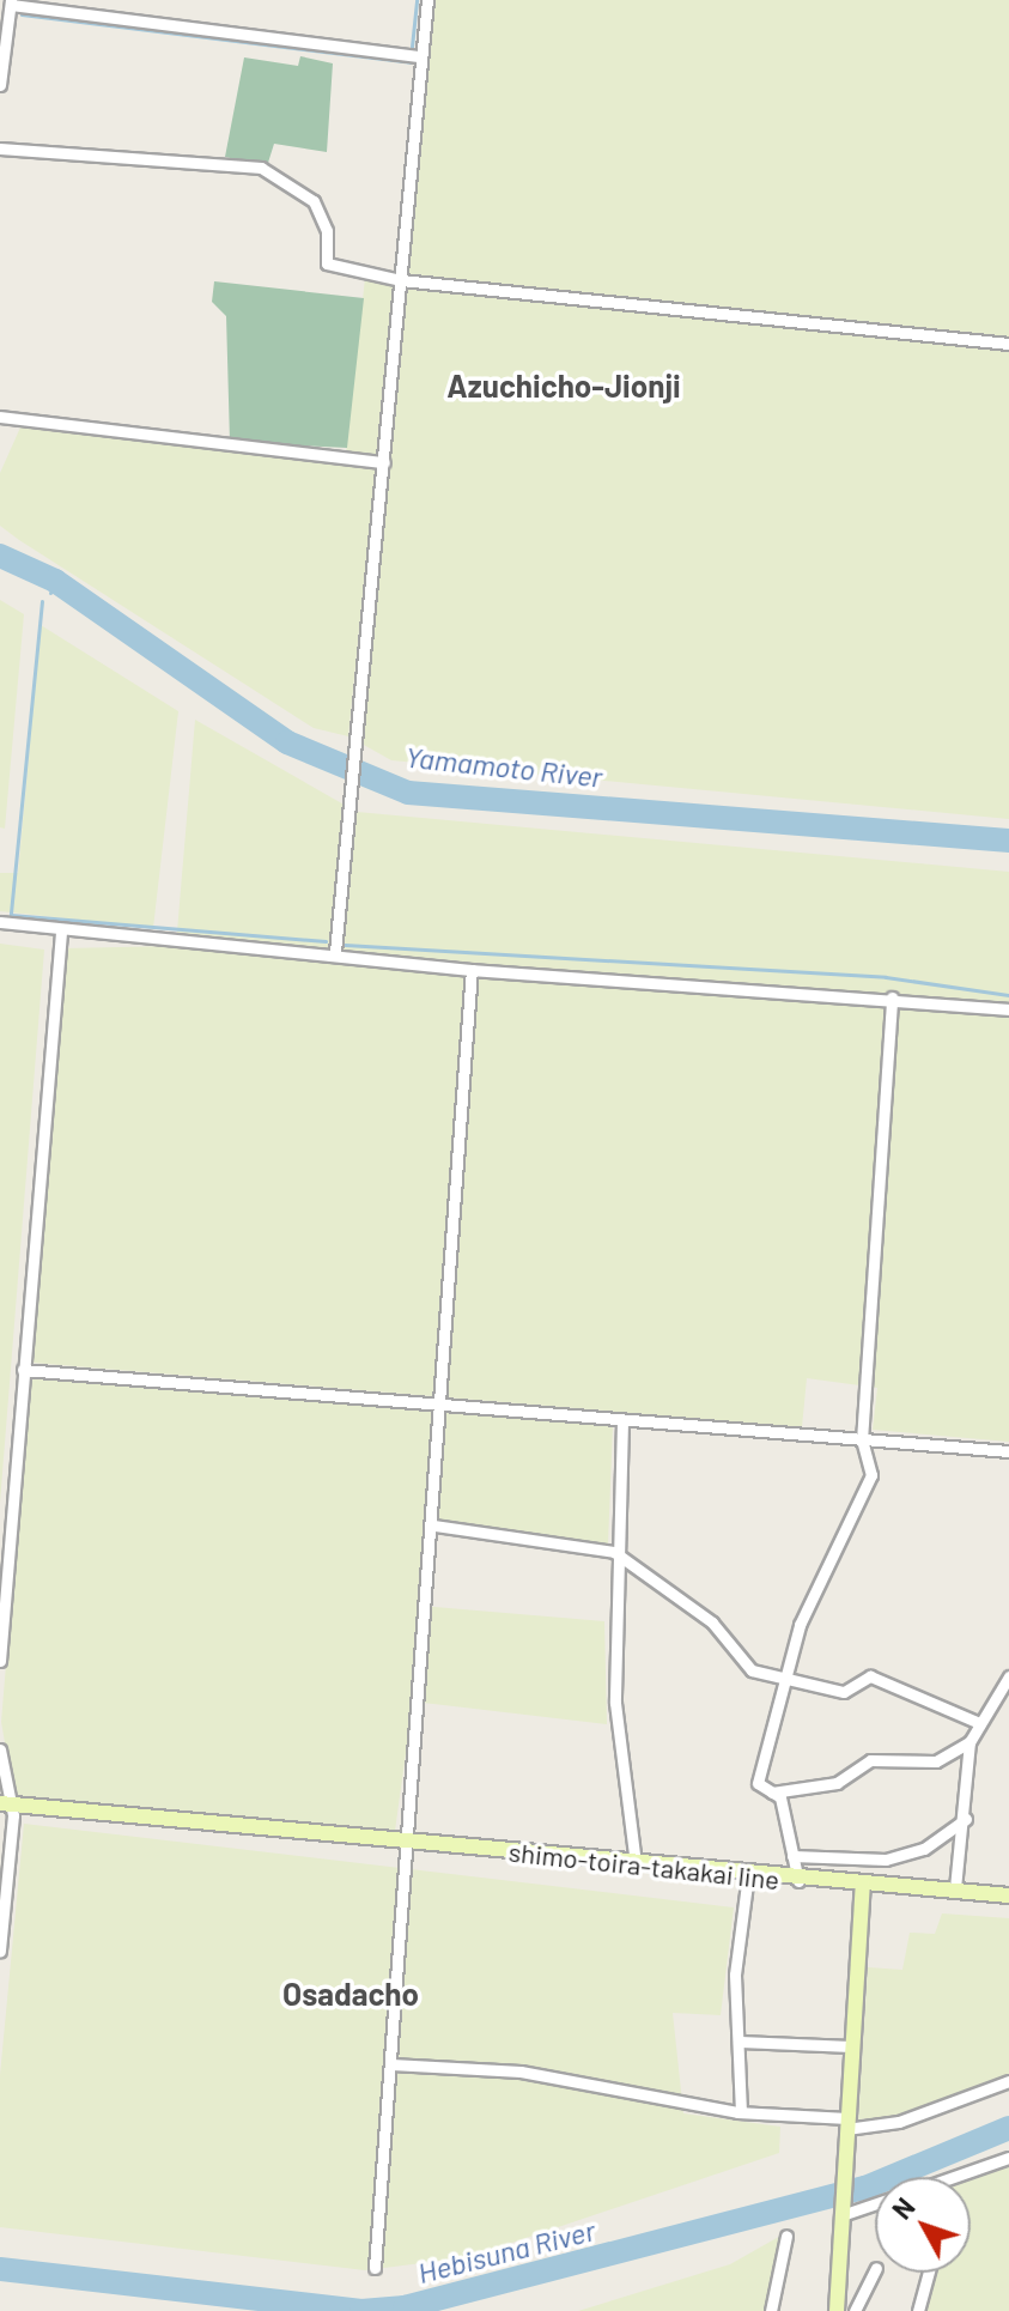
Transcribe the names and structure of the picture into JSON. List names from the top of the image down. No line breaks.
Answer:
{"streets":{"main road":["shimo-toira-takakai line"]},"districts":["Azuchicho-Jionji","Osadacho"],"water":["Yamamoto River","Hebisuna River"],"north":"top left"}
